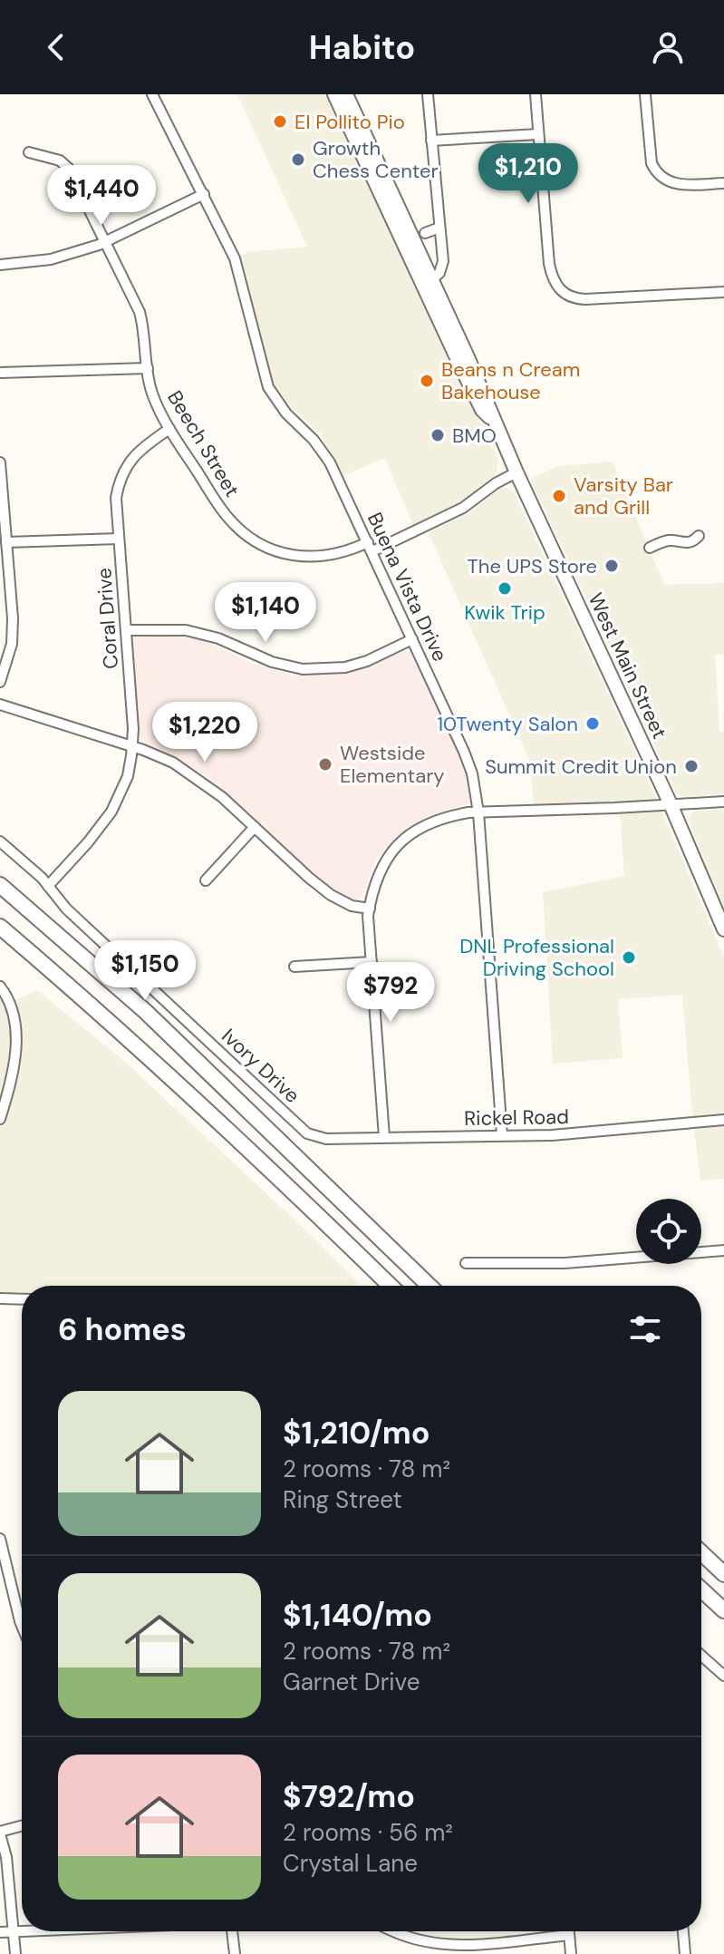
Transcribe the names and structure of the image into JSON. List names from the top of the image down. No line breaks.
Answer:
{"streets":{"main road":["West Main Street"],"street":["Beech Street","Buena Vista Drive","Coral Drive","Ivory Drive","Rickel Road"]},"crossings":[["Beech Street","Buena Vista Drive"],["Beech Street","Coral Drive"],["Beech Street","West Main Street"],["Buena Vista Drive","Rickel Road"],["Coral Drive","Ivory Drive"],["Ivory Drive","Rickel Road"]],"places":["El Pollito Pio","Growth Chess Center","Beans n Cream Bakehouse","BMO","Varsity Bar and Grill","The UPS Store","Kwik Trip","10Twenty Salon","Westside Elementary","Summit Credit Union","DNL Professional Driving School"],"page":{"header":"Habito","price":["$1,210","$1,440","$1,140","$1,220","$1,150","$792"],"heading":"6 homes","list":[{"name":"$1,210/mo","note":"2 rooms · 78 m² · Ring Street"},{"name":"$1,140/mo","note":"2 rooms · 78 m² · Garnet Drive"},{"name":"$792/mo","note":"2 rooms · 56 m² · Crystal Lane"}]}}
